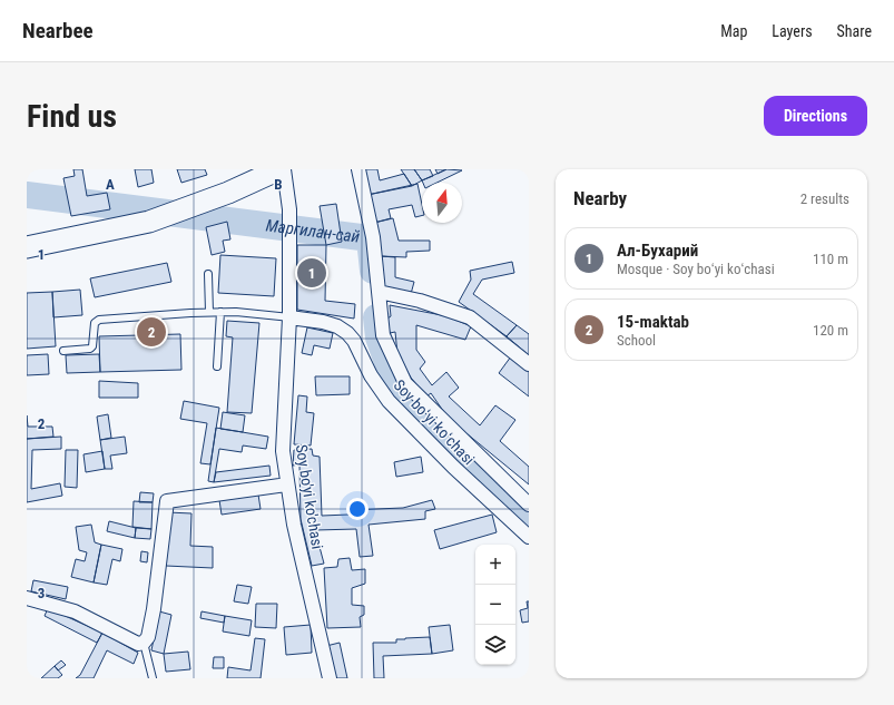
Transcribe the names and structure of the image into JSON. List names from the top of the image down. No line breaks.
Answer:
{"streets":{"street":["Soy boʻyi koʻchasi","Soy bo'yi ko'chasi"]},"crossings":[["Soy boʻyi koʻchasi","Soy bo'yi ko'chasi"]],"water":["Маргилан-сай"],"north":"top","page":{"header":"Nearbee","nav":["Map","Layers","Share"],"buttons":"Directions","title":"Find us","heading":["Nearby","2 results"],"list":[{"mark":"1","name":"Ал-Бухарий","note":"Mosque · Soy boʻyi koʻchasi","value":"110 m"},{"mark":"2","name":"15-maktab","note":"School","value":"120 m"}],"pins":["1","2"],"map_buttons":["+","−"]},"grid":{"columns":["A","B"],"rows":["1","2","3"]}}
